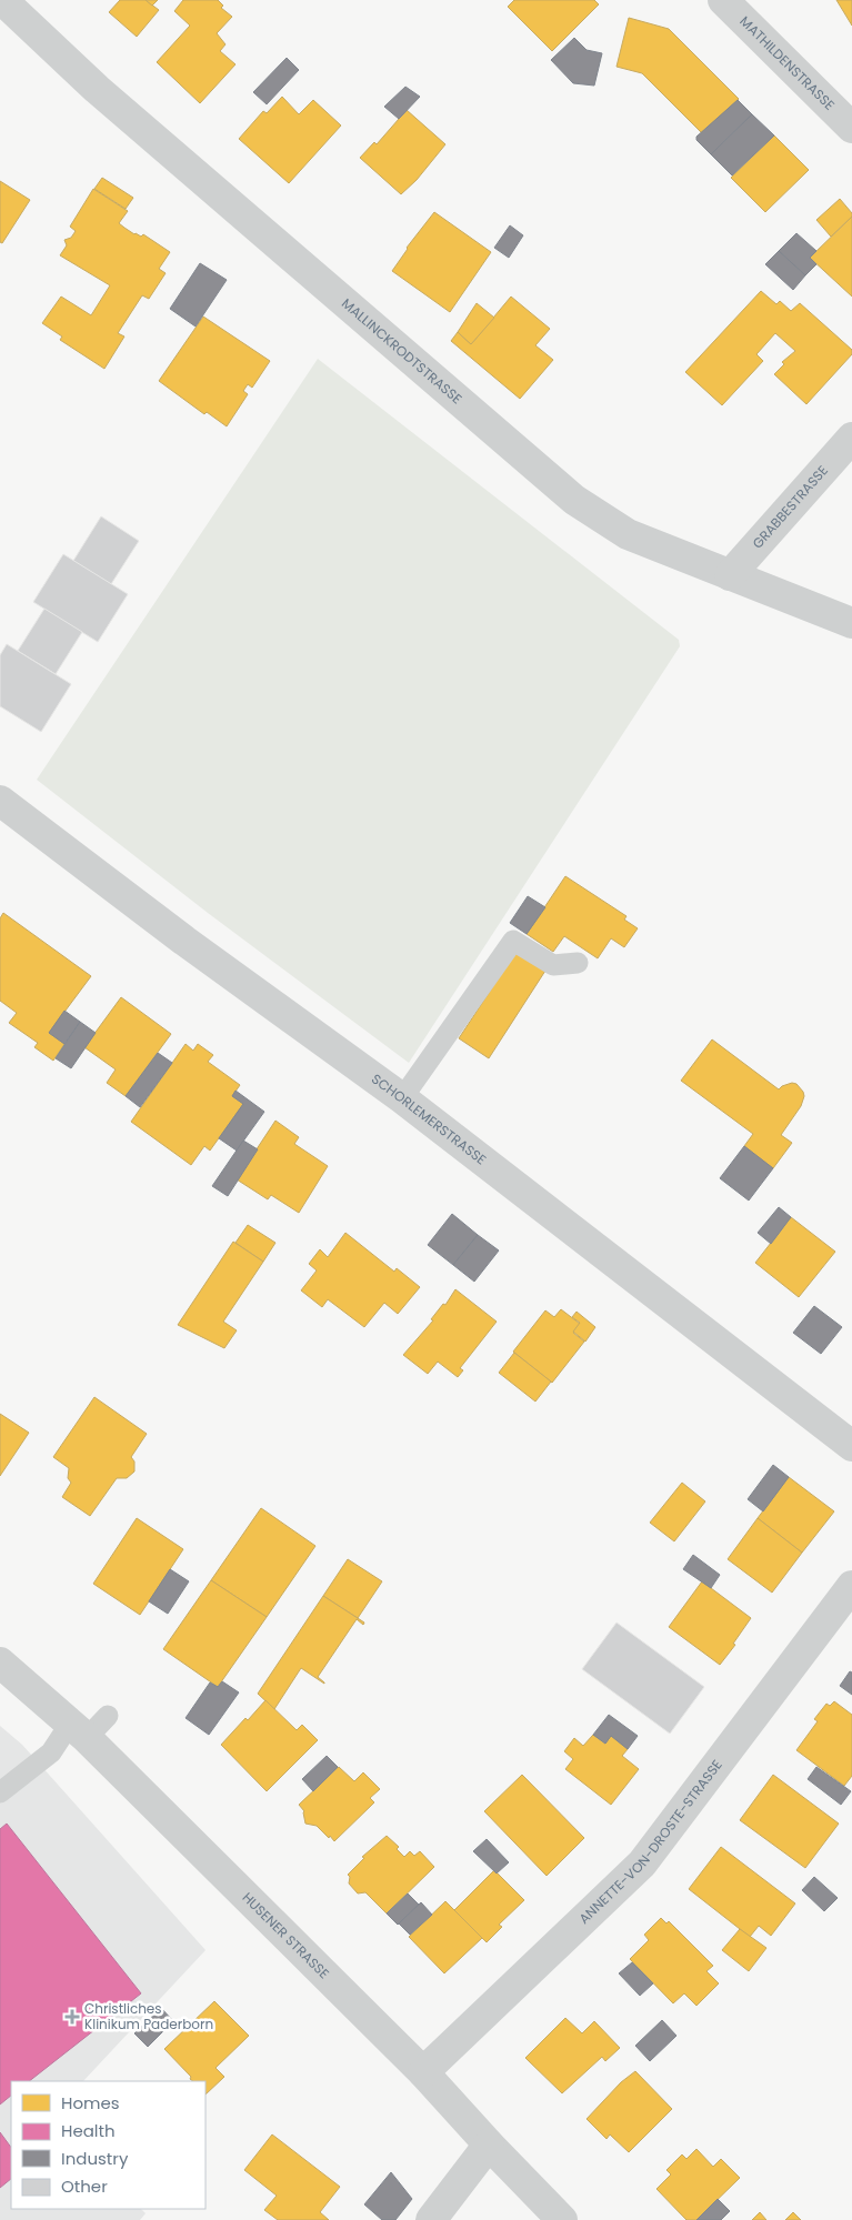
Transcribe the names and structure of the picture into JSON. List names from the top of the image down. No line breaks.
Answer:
{"streets":{"street":["MATHILDENSTRASSE","MALLINCKRODTSTRASSE","GRABBESTRASSE","SCHORLEMERSTRASSE","ANNETTE-VON-DROSTE-STRASSE","HUSENER STRASSE"]},"crossings":[["MALLINCKRODTSTRASSE","GRABBESTRASSE"],["ANNETTE-VON-DROSTE-STRASSE","HUSENER STRASSE"]],"places":{"health":["Christliches Klinikum Paderborn"]},"legend":["Homes","Health","Industry","Other"]}
